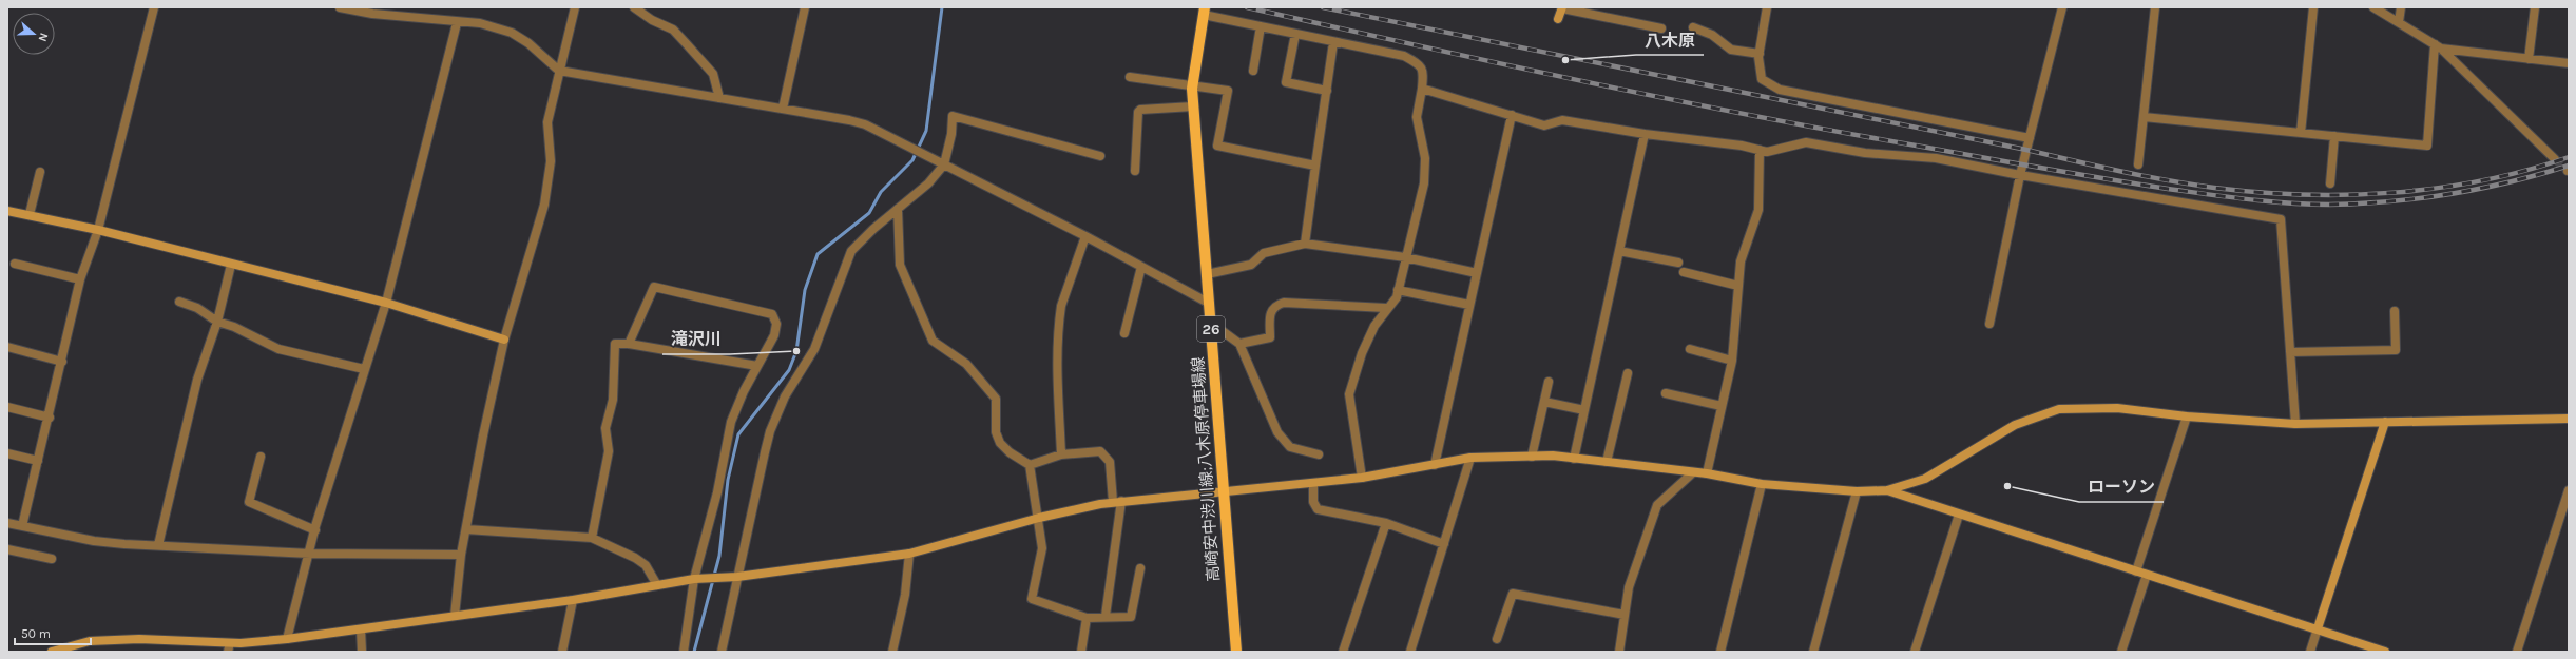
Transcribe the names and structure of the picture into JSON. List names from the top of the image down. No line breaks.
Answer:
{"streets":{"main road":["26","高崎安中渋川線;八木原停車場線"]},"places":["八木原","滝沢川","ローソン"],"scale_bar":"50 m","north":"right"}
